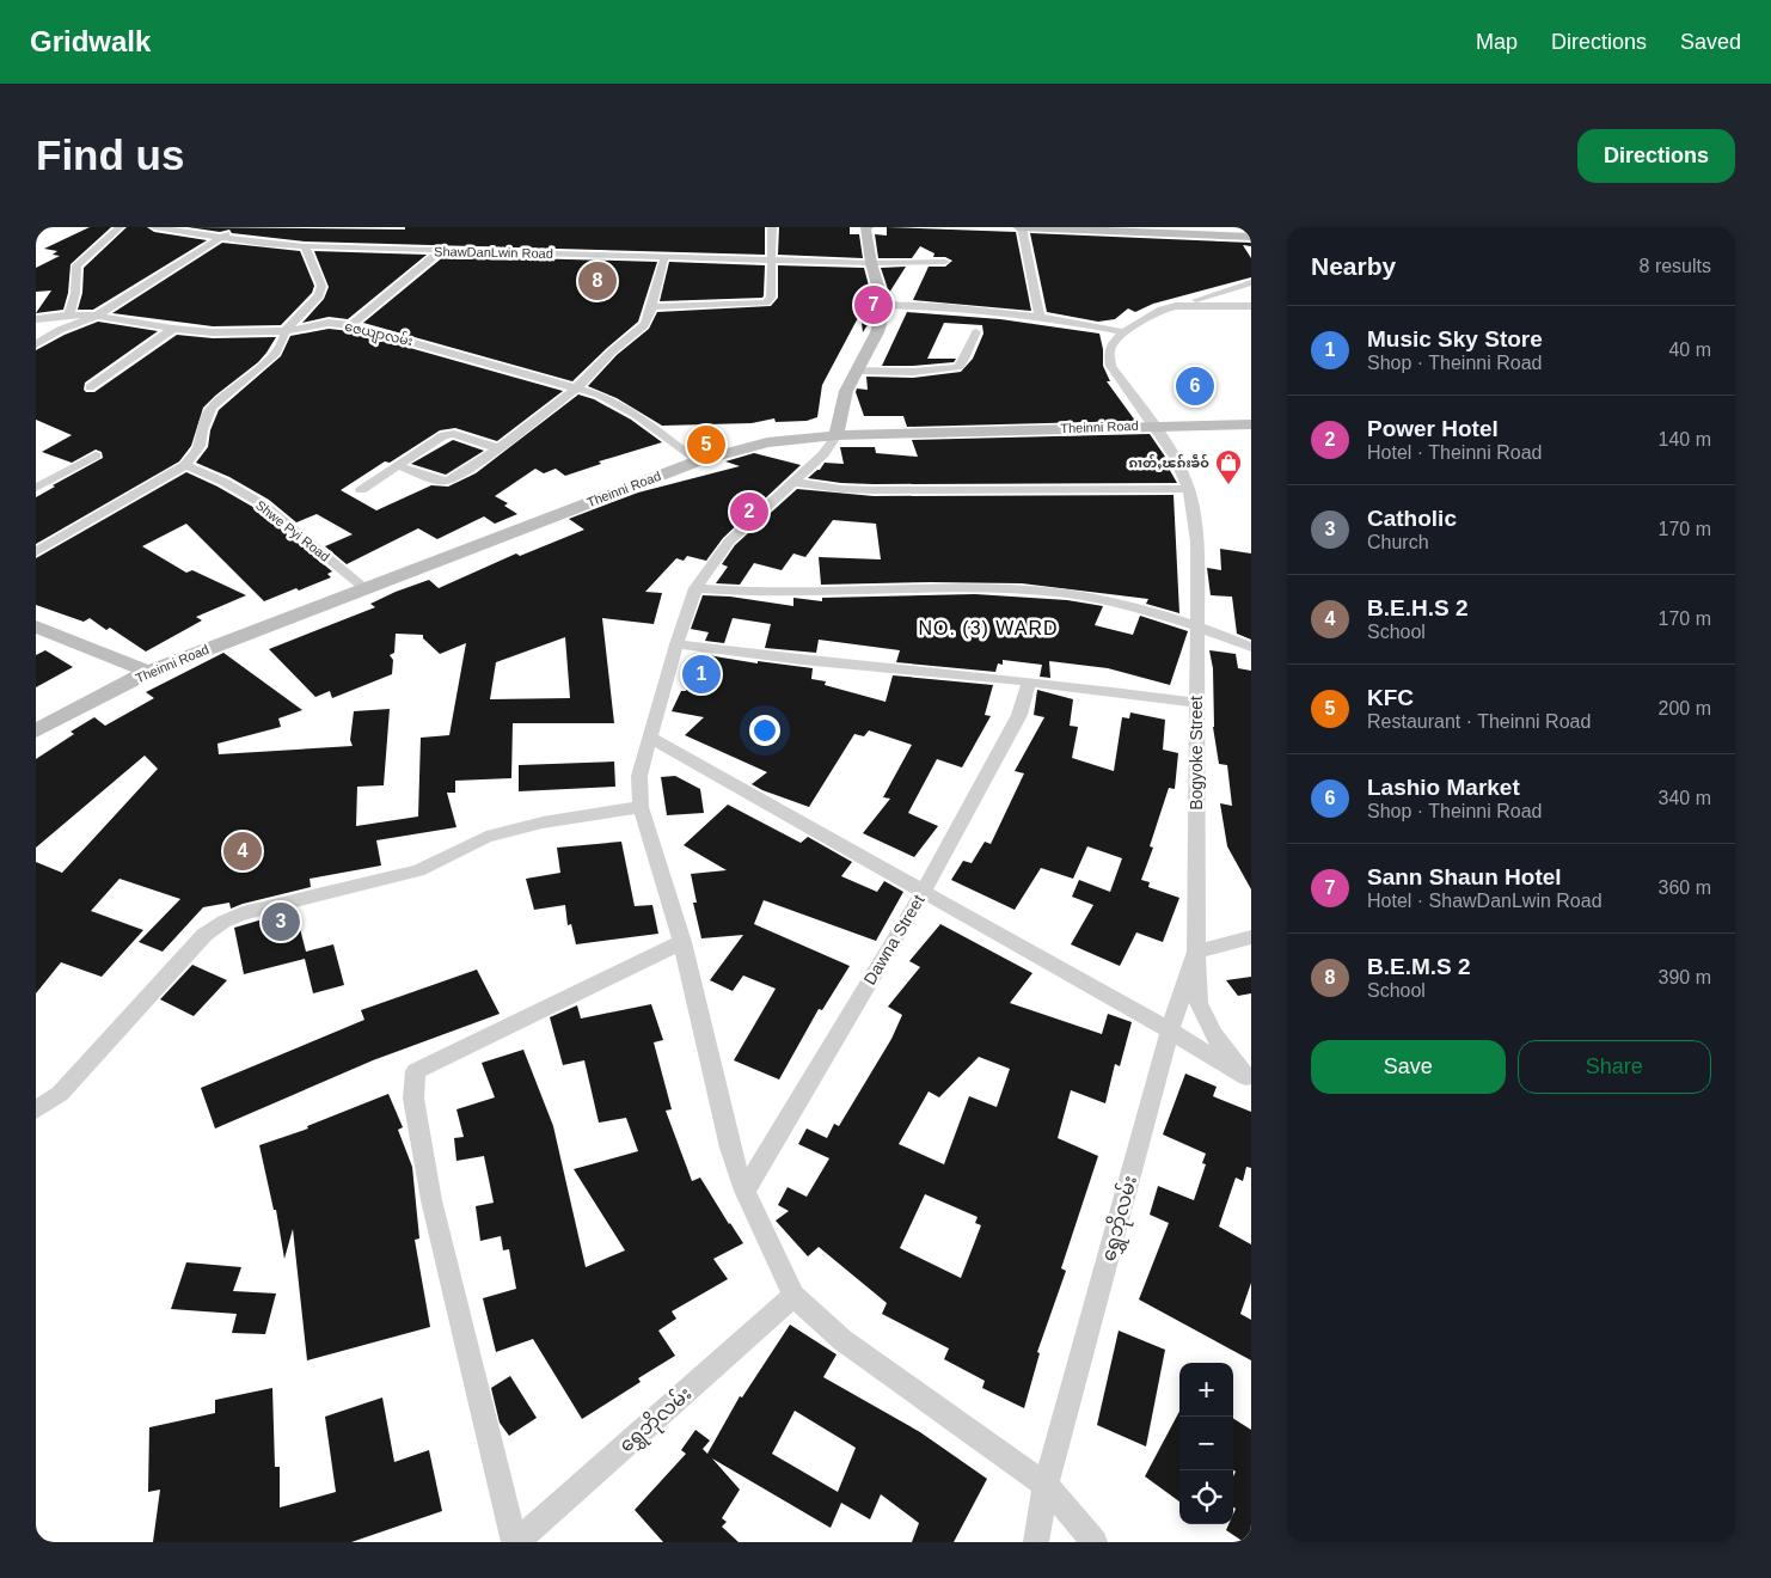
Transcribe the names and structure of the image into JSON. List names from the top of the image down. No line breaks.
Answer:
{"streets":{"main road":["Theinni Road"],"street":["ShawDanLwin Road","ဇေယျာလမ်း","Shwe Pyi Road","Bogyoke Street","Dawna Street","ရွှေဘိုလမ်း"]},"crossings":[["ဇေယျာလမ်း","Theinni Road"],["Theinni Road","Shwe Pyi Road"],["Theinni Road","Bogyoke Street"],["Bogyoke Street","ရွှေဘိုလမ်း"]],"districts":["NO. (3) WARD"],"places":{"shop":["ၵၢတ်ႇၽၵ်းၶဵဝ်"]},"page":{"header":"Gridwalk","nav":["Map","Directions","Saved"],"buttons":["Directions",["Save","Share"]],"title":"Find us","heading":["Nearby","8 results"],"pins":["8","7","6","5","2","1","4","3"],"list":[{"mark":"1","name":"Music Sky Store","note":"Shop · Theinni Road","value":"40 m"},{"mark":"2","name":"Power Hotel","note":"Hotel · Theinni Road","value":"140 m"},{"mark":"3","name":"Catholic","note":"Church","value":"170 m"},{"mark":"4","name":"B.E.H.S 2","note":"School","value":"170 m"},{"mark":"5","name":"KFC","note":"Restaurant · Theinni Road","value":"200 m"},{"mark":"6","name":"Lashio Market","note":"Shop · Theinni Road","value":"340 m"},{"mark":"7","name":"Sann Shaun Hotel","note":"Hotel · ShawDanLwin Road","value":"360 m"},{"mark":"8","name":"B.E.M.S 2","note":"School","value":"390 m"}],"map_buttons":["+","−"]}}
